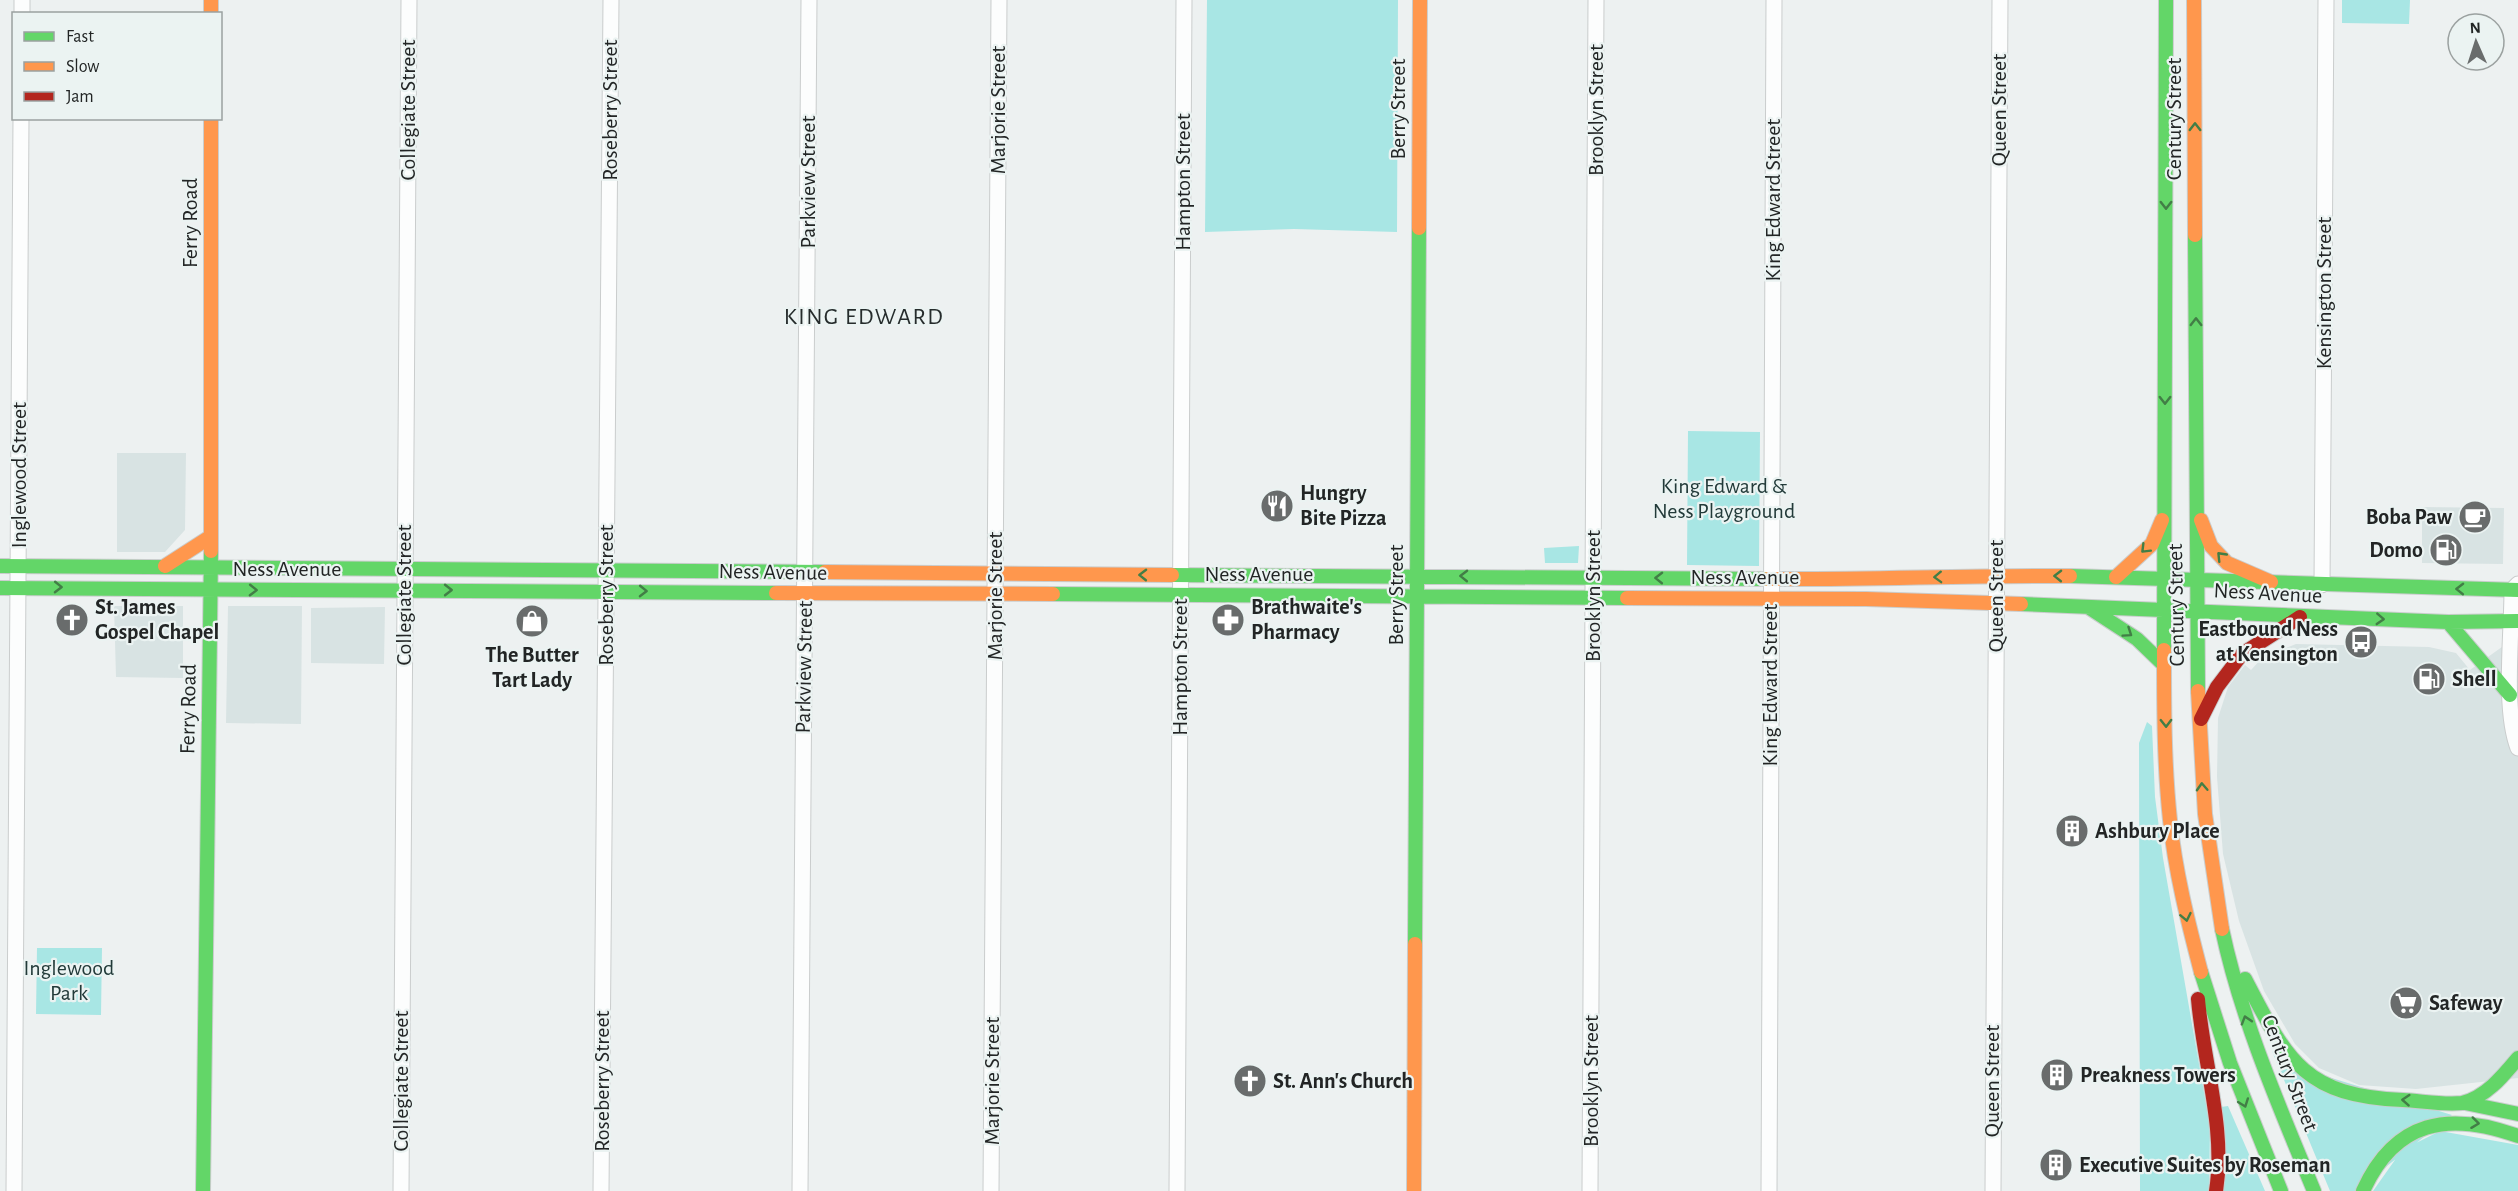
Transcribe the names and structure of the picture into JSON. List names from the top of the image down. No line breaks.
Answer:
{"streets":{"main road":["Berry Street","Century Street","Ferry Road","Ness Avenue"],"street":["Collegiate Street","Roseberry Street","Marjorie Street","Brooklyn Street","Queen Street","Parkview Street","Hampton Street","King Edward Street","Kensington Street","Inglewood Street"]},"crossings":[["Berry Street","Ness Avenue"],["Collegiate Street","Ness Avenue"],["Roseberry Street","Ness Avenue"],["Marjorie Street","Ness Avenue"],["Brooklyn Street","Ness Avenue"],["Queen Street","Ness Avenue"],["Century Street","Ness Avenue"],["Parkview Street","Ness Avenue"],["Hampton Street","Ness Avenue"],["King Edward Street","Ness Avenue"],["Ferry Road","Ness Avenue"],["Kensington Street","Ness Avenue"],["Inglewood Street","Ness Avenue"]],"districts":["KING EDWARD"],"parks":["King Edward & Ness Playground","Inglewood Park"],"places":{"restaurant":["Hungry Bite Pizza"],"cafe":["Boba Paw"],"fuel station":["Domo","Shell"],"church":["St. James Gospel Chapel","St. Ann's Church"],"pharmacy":["Brathwaite's Pharmacy"],"shop":["The Butter Tart Lady"],"bus stop":["Eastbound Ness at Kensington"],"building":["Ashbury Place","Preakness Towers","Executive Suites by Roseman"],"supermarket":["Safeway"]},"legend":["Fast","Slow","Jam"],"north":"top"}
